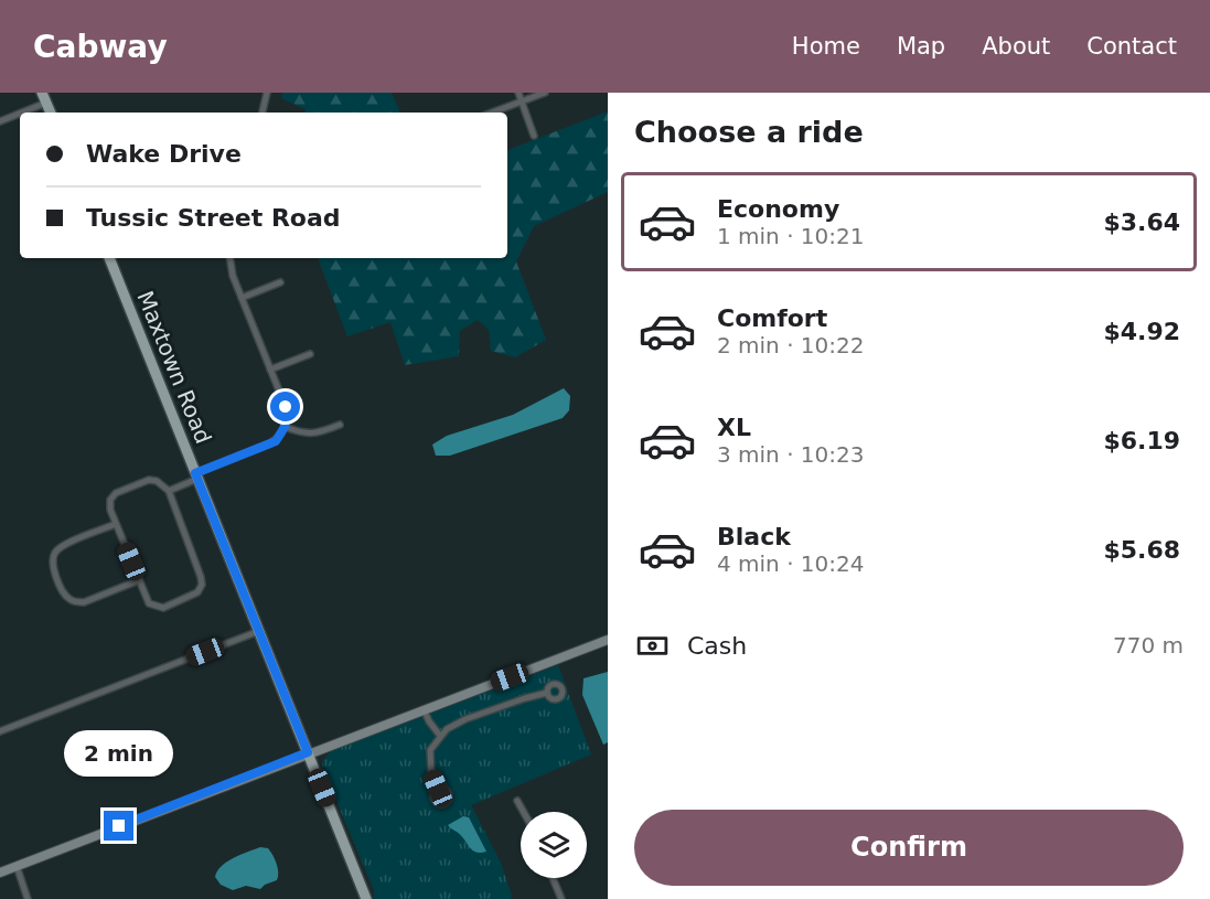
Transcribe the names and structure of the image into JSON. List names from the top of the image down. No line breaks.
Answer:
{"streets":{"main road":["Maxtown Road"]},"page":{"header":"Cabway","nav":["Home","Map","About","Contact"],"heading":"Choose a ride","banner":["Wake Drive","Tussic Street Road"],"list":[{"name":"Economy","note":"1 min · 10:21","value":"$3.64"},{"name":"Comfort","note":"2 min · 10:22","value":"$4.92"},{"name":"XL","note":"3 min · 10:23","value":"$6.19"},{"name":"Black","note":"4 min · 10:24","value":"$5.68"}],"pay":["Cash","770 m"],"bubble":"2 min","buttons":"Confirm"}}
